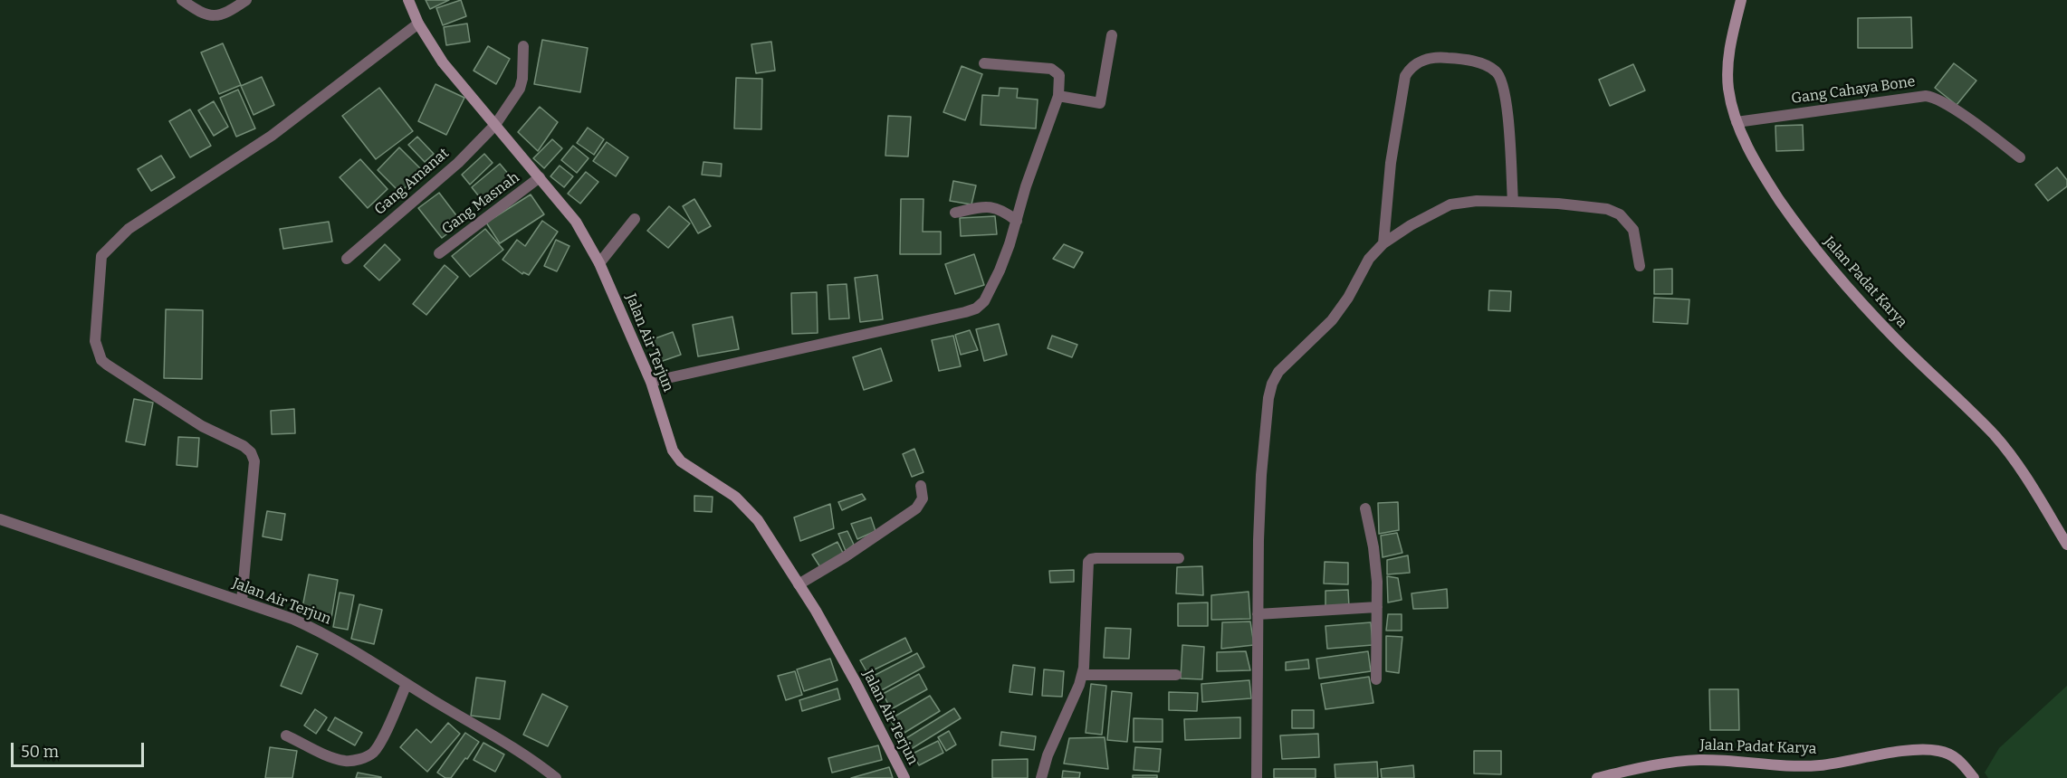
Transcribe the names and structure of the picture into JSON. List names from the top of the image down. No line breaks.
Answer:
{"streets":{"main road":["Jalan Padat Karya","Jalan Air Terjun"],"street":["Gang Cahaya Bone","Gang Amanat","Gang Masnah"]},"crossings":[["Gang Cahaya Bone","Jalan Padat Karya"],["Gang Amanat","Jalan Air Terjun"],["Gang Masnah","Jalan Air Terjun"]],"scale_bar":"50 m"}
